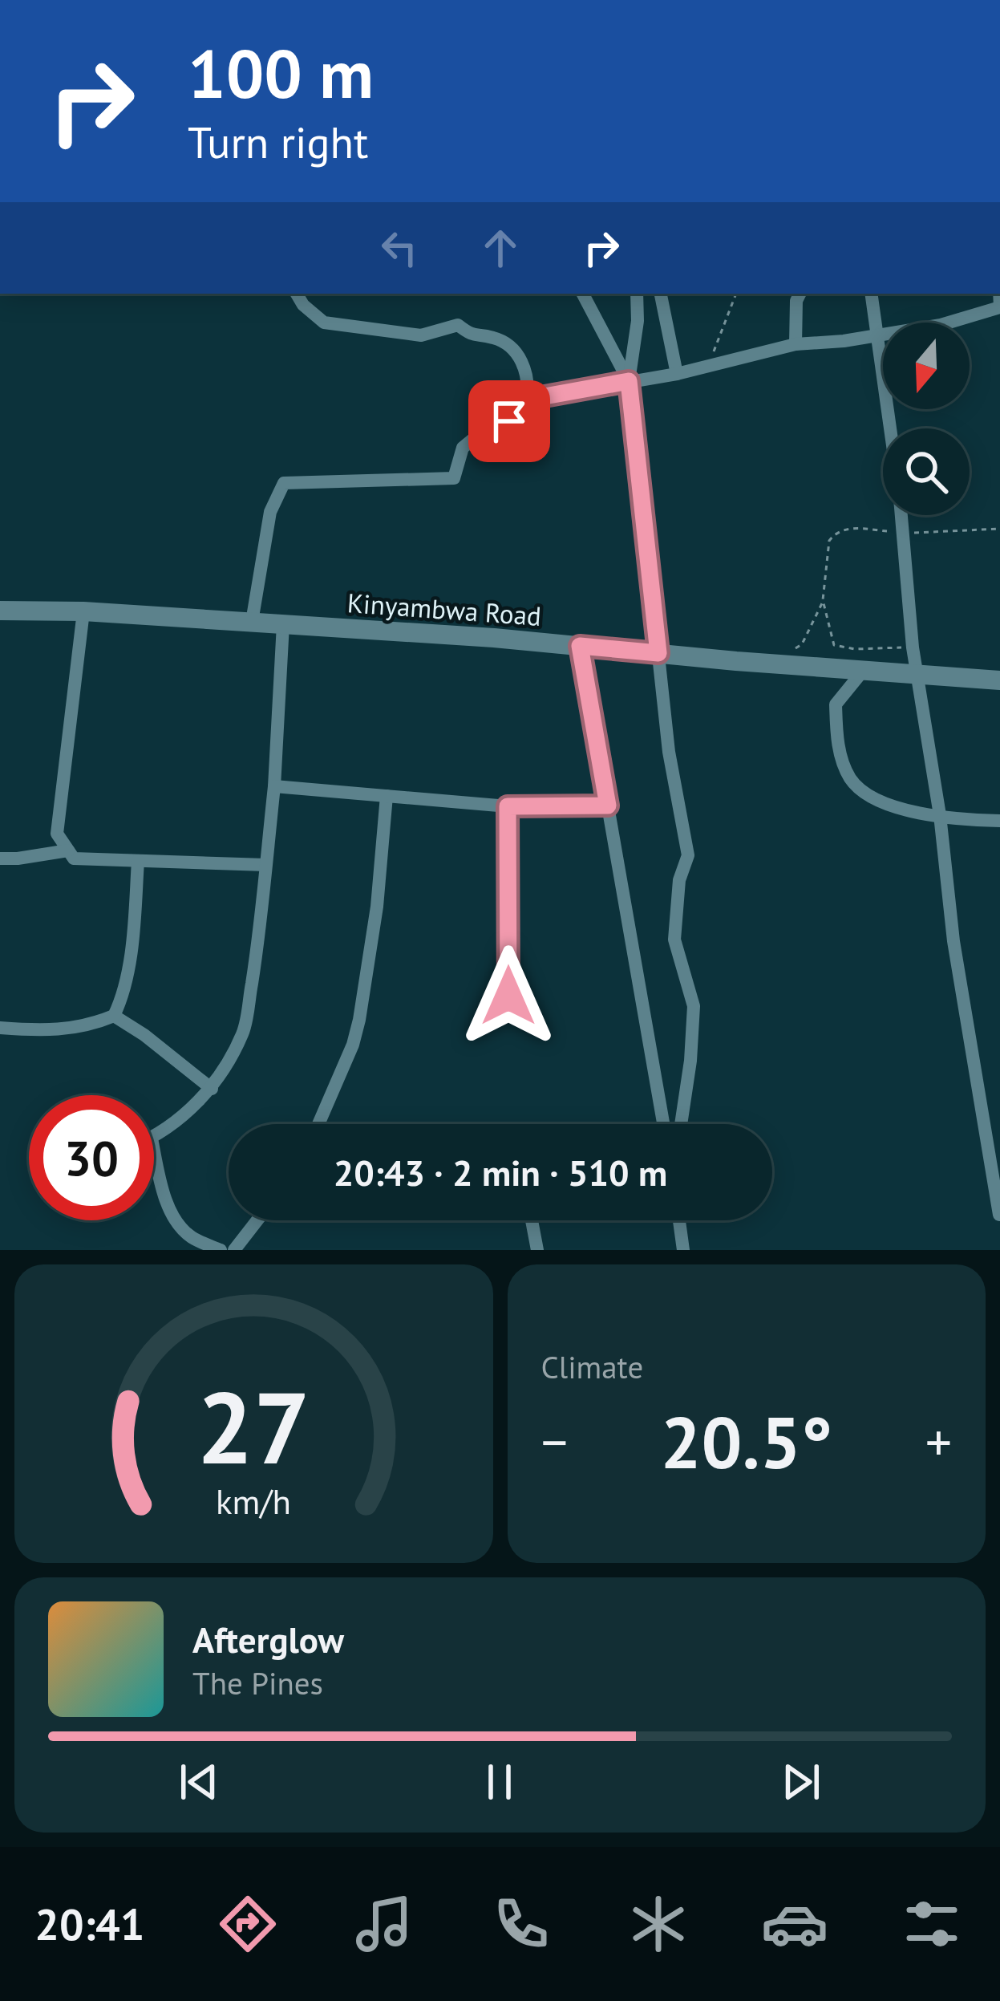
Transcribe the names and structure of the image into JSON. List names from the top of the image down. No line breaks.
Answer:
{"streets":{"street":["Kinyambwa Road"]},"north":"bottom","page":{"turn":["100 m","Turn right"],"limit":"30","trip":"20:43 · 2 min · 510 m","tile":"Climate","heat":["−","20.5°","+"],"song":["Afterglow","The Pines"],"tabs":"20:41","gauge":["27","km/h"]}}
